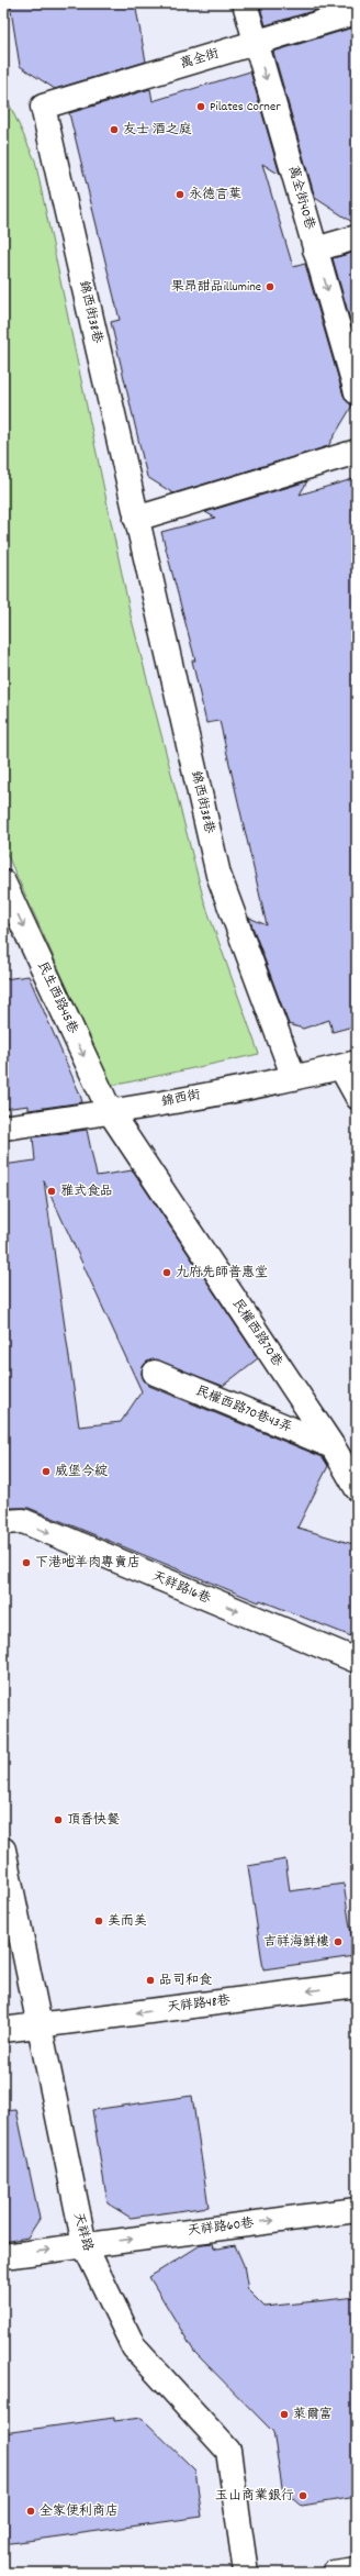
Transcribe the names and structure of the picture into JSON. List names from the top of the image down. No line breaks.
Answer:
{"streets":{"street":["萬全街","萬全街40巷","錦西街38巷","民生西路45巷","錦西街","民權西路70巷","民權西路70巷43弄","天祥路16巷","天祥路48巷","天祥路60巷","天祥路"]},"crossings":[["萬全街","萬全街40巷"],["萬全街","錦西街38巷"],["錦西街38巷","錦西街"],["民生西路45巷","錦西街"],["民生西路45巷","民權西路70巷"],["錦西街","民權西路70巷"],["民權西路70巷","民權西路70巷43弄"],["天祥路48巷","天祥路"],["天祥路60巷","天祥路"]],"one_way":["萬全街40巷","民生西路45巷","天祥路16巷","天祥路48巷","天祥路60巷"],"places":["Pilates Corner","友士 酒之庭","永德言葉","果昂甜品illumine","雅式食品","九府先師普惠堂","威堡今綻","下港吔羊肉專賣店","頂香快餐","美而美","吉祥海鮮樓","品司和食","萊爾富","玉山商業銀行","全家便利商店"]}
